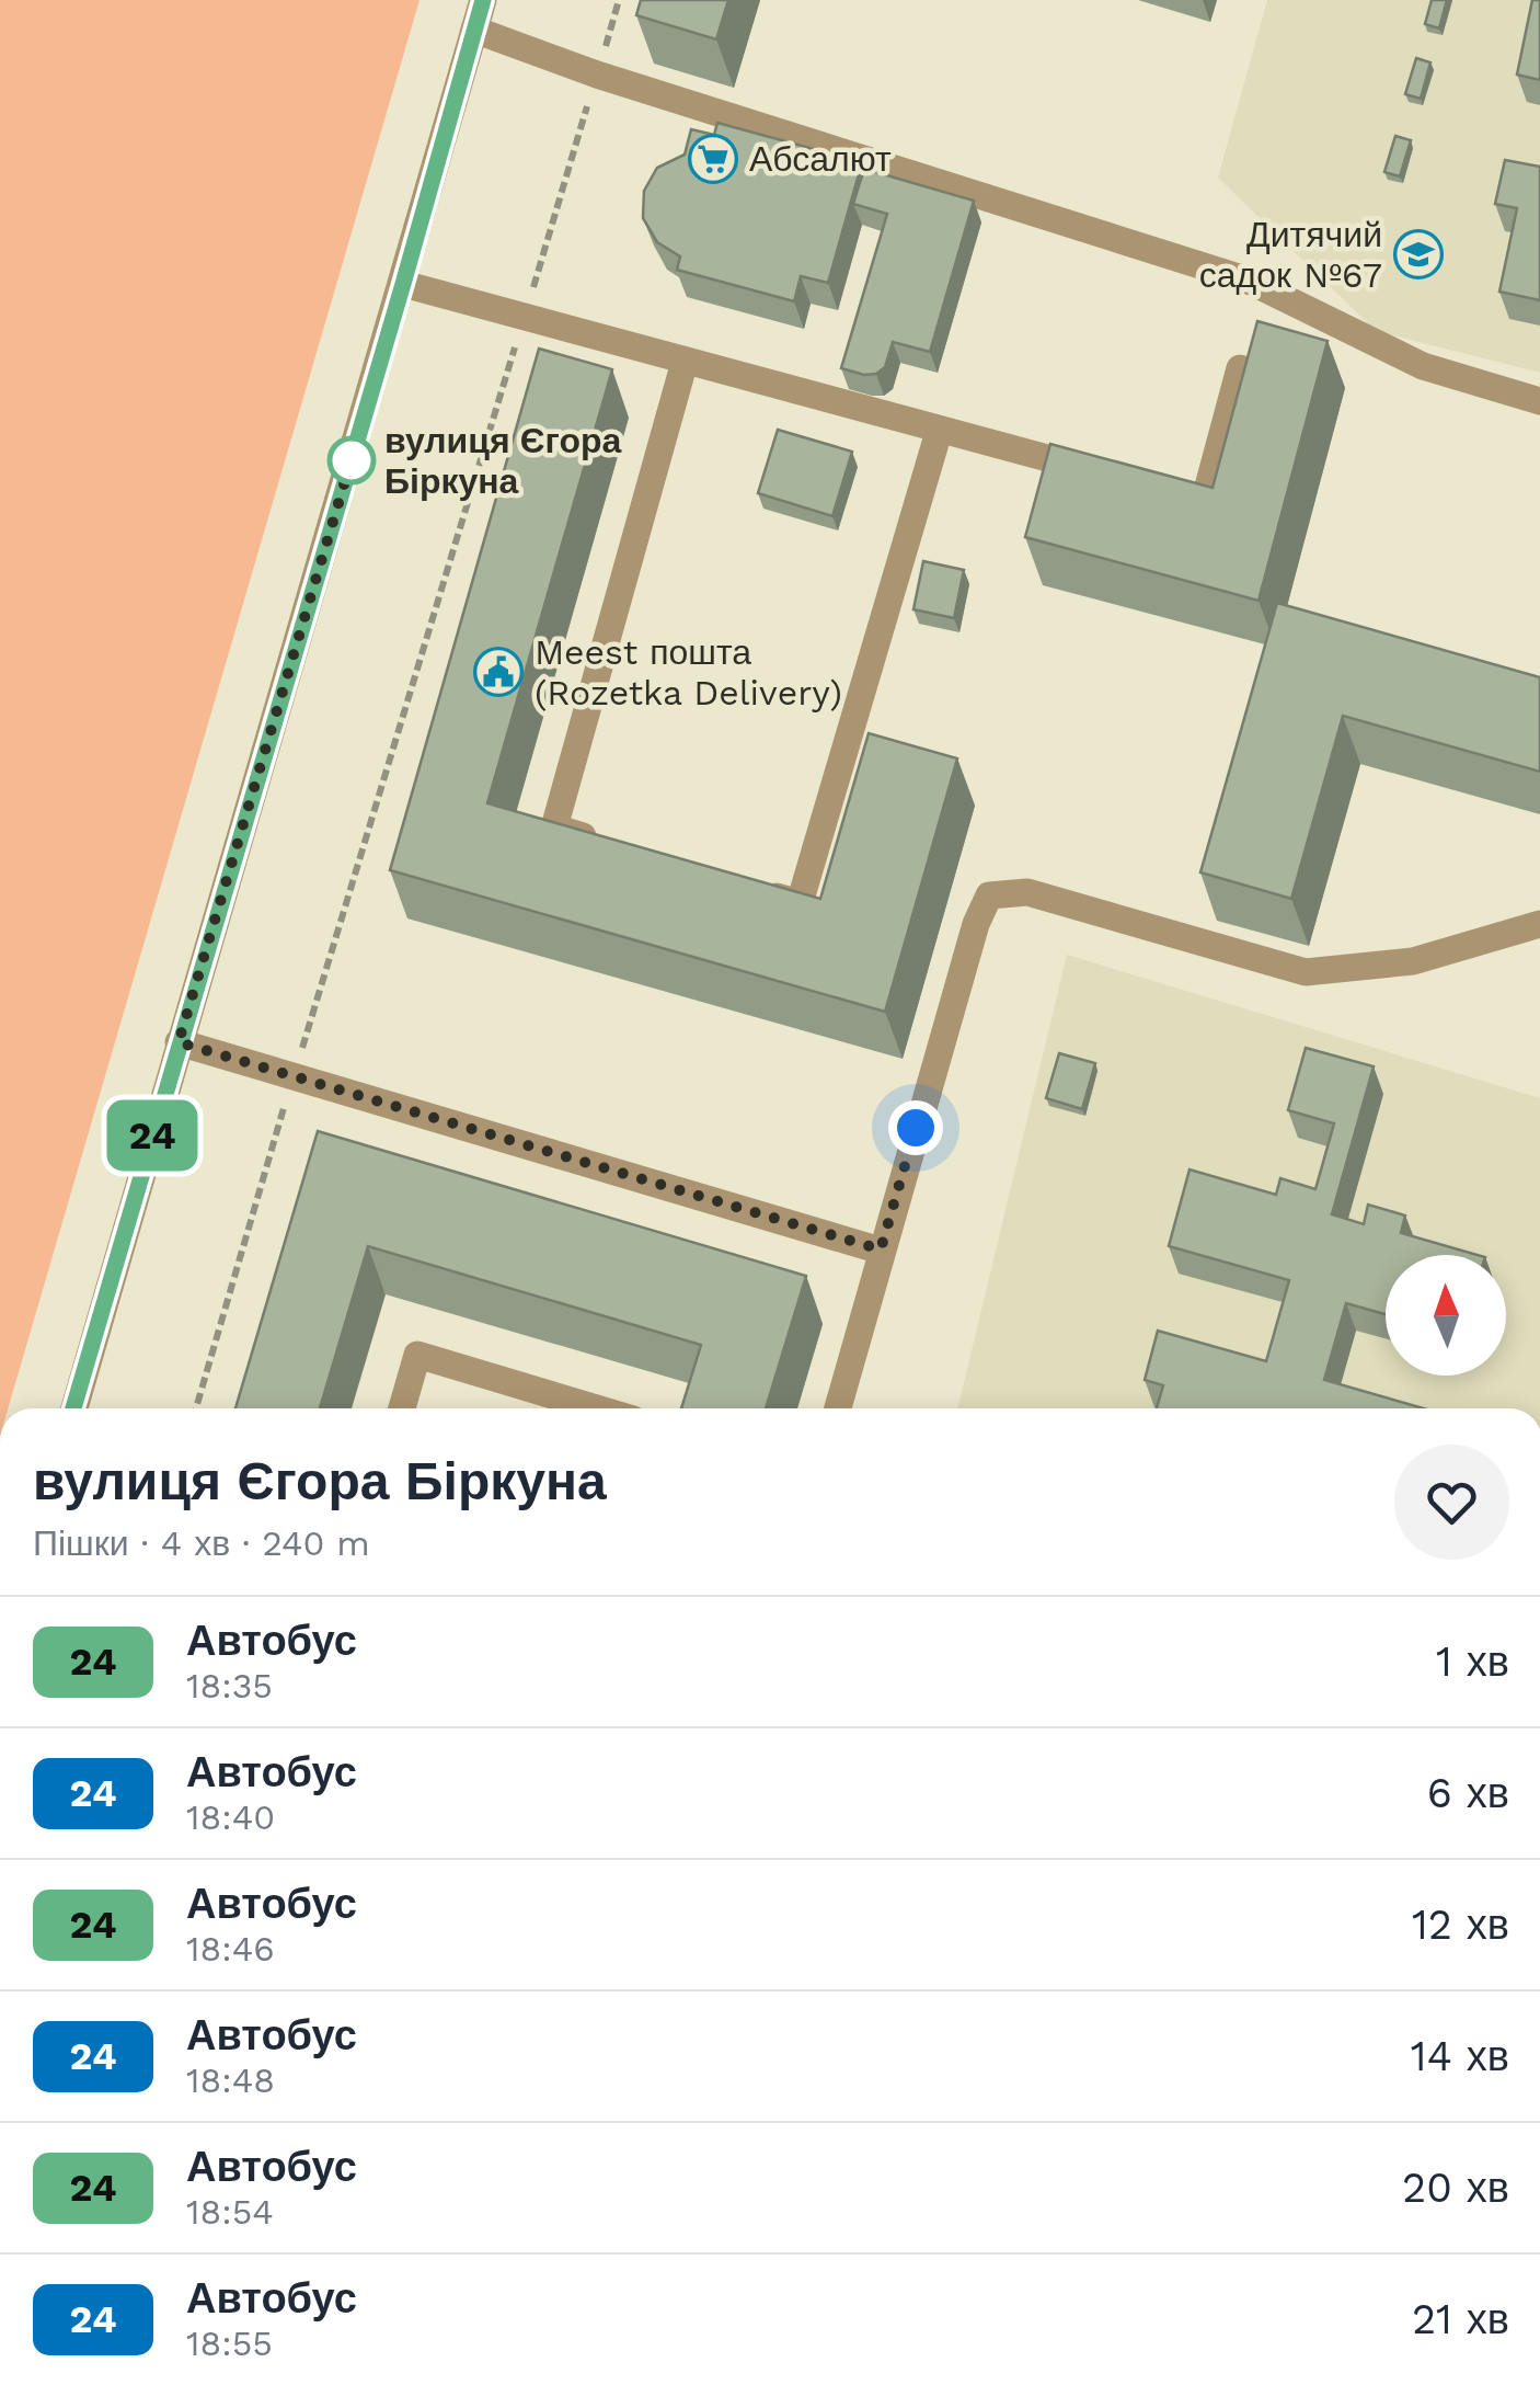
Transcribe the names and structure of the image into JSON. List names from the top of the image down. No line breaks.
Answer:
{"places":{"supermarket":["Абсалют"],"school or university":["Дитячий садок №67"],"other":["вулиця Єгора Біркуна"],"public building":["Meest пошта (Rozetka Delivery)"]},"lines":["bus line 24"],"north":"top","page":{"on_map":"24","heading":["вулиця Єгора Біркуна","Пішки · 4 хв · 240 m"],"list":[{"mark":"24","name":"Автобус","note":"18:35","value":"1 хв"},{"mark":"24","name":"Автобус","note":"18:40","value":"6 хв"},{"mark":"24","name":"Автобус","note":"18:46","value":"12 хв"},{"mark":"24","name":"Автобус","note":"18:48","value":"14 хв"},{"mark":"24","name":"Автобус","note":"18:54","value":"20 хв"},{"mark":"24","name":"Автобус","note":"18:55","value":"21 хв"}]}}
